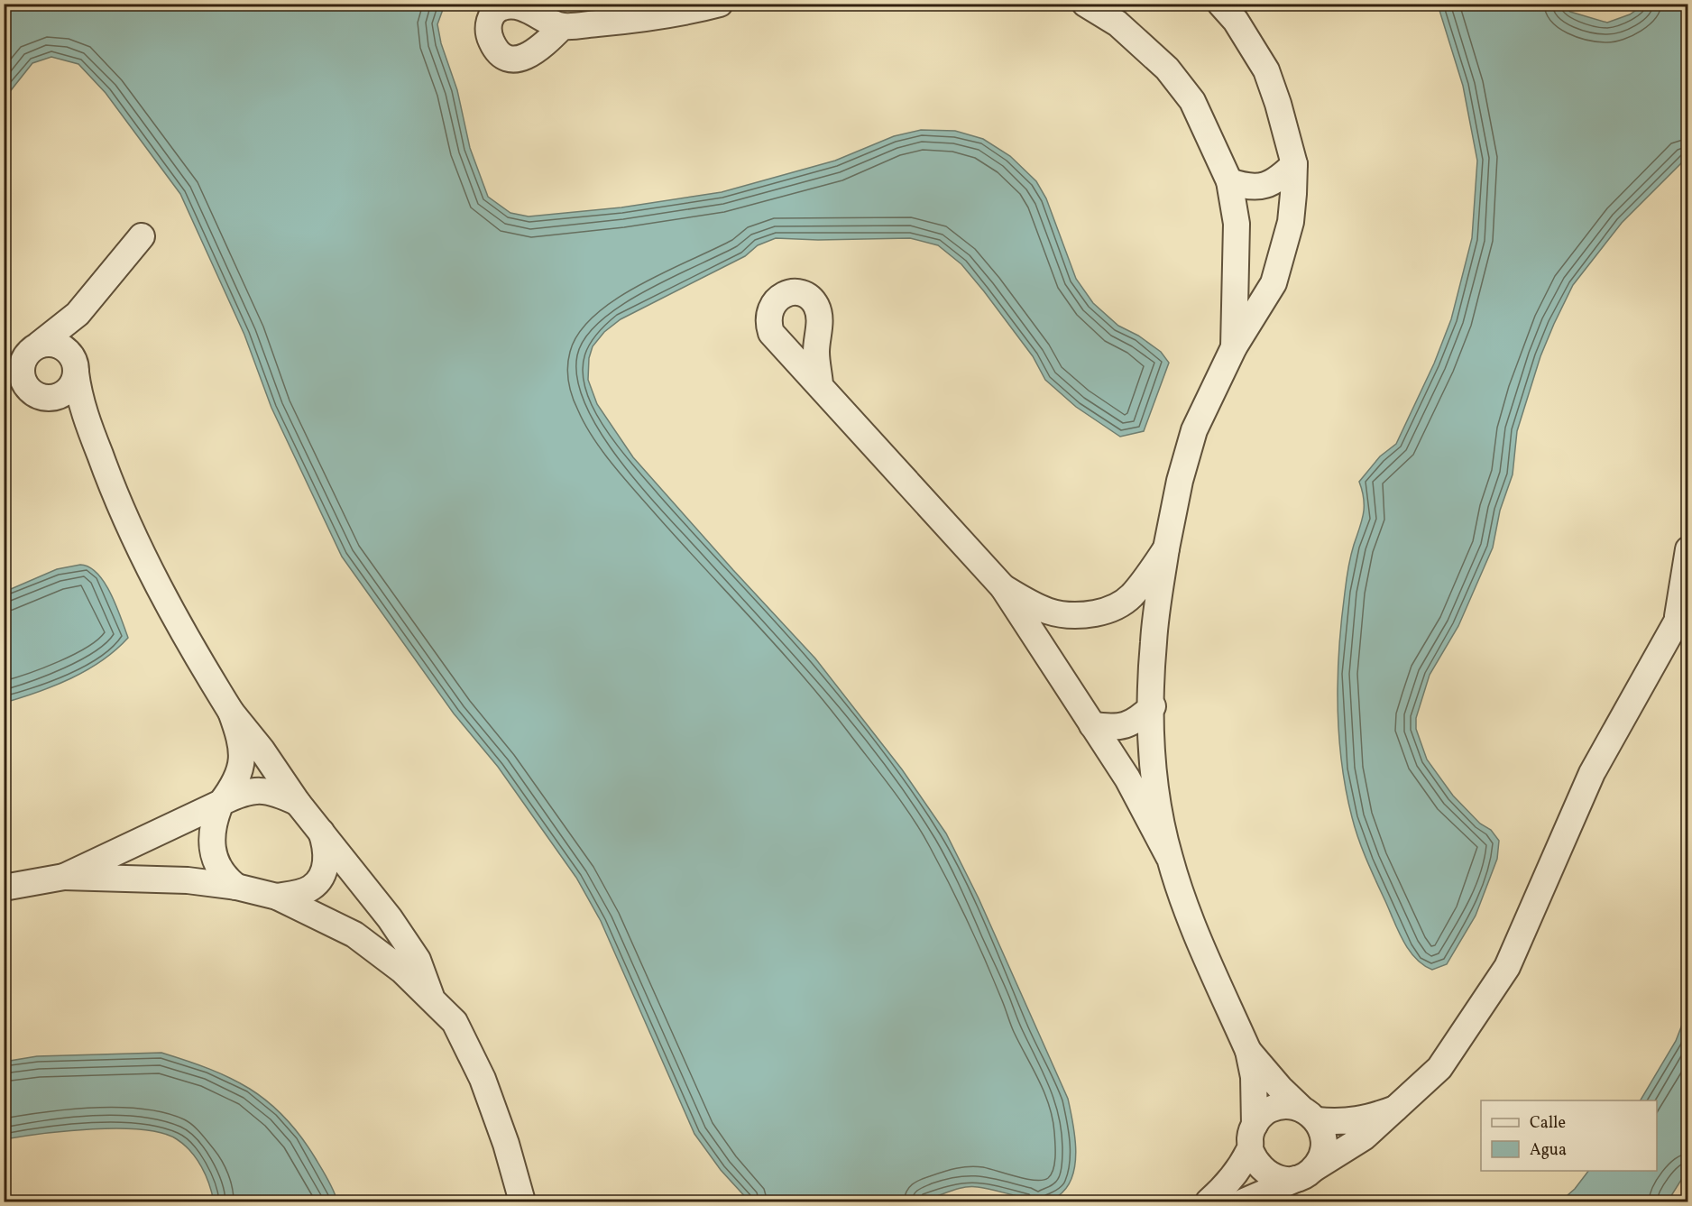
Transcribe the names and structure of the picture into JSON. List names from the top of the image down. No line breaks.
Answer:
{"legend":["Calle","Agua"]}
